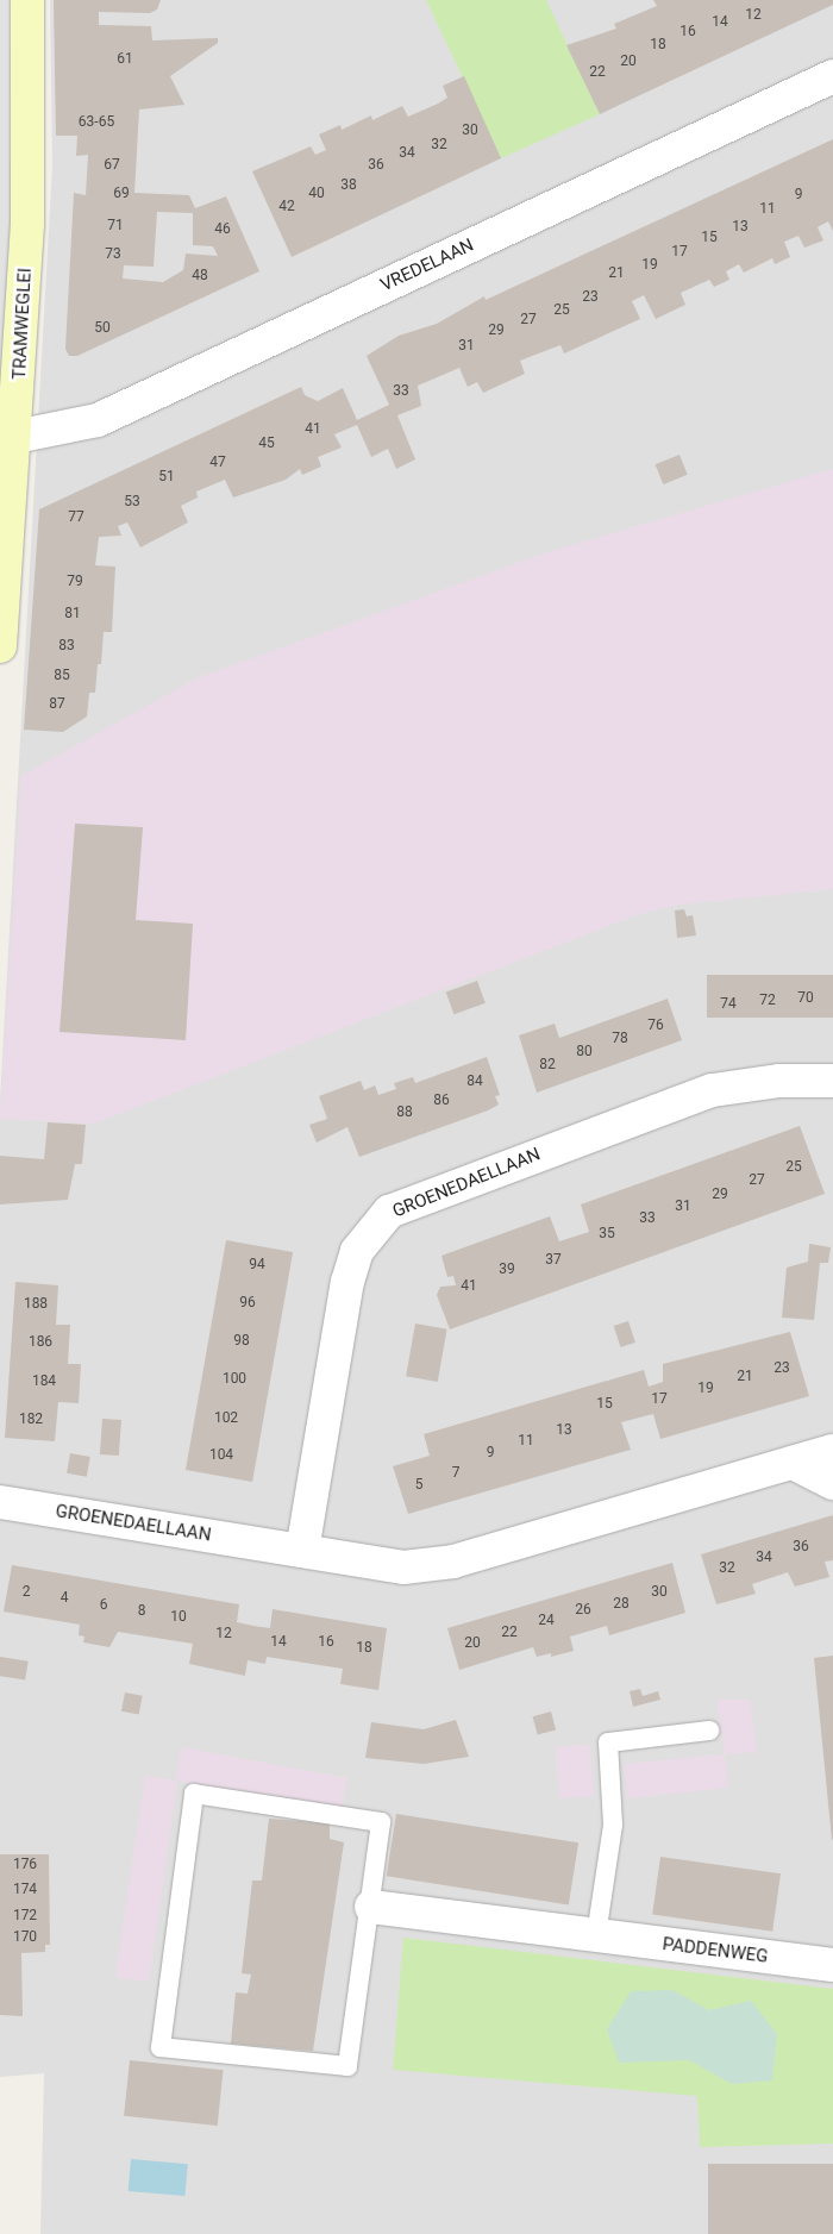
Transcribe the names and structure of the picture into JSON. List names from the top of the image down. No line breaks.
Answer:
{"streets":{"street":["VREDELAAN","TRAMWEGLEI","GROENEDAELLAAN","PADDENWEG"]},"crossings":[["VREDELAAN","TRAMWEGLEI"]],"house_numbers":["12","14","16","18","61","20","22","63-65","30","32","34","67","36","38","69","40","9","42","11","71","13","46","15","17","73","19","21","48","23","25","27","50","29","31","33","41","45","47","51","53","77","79","81","83","85","87","70","72","74","76","78","80","82","84","86","88","25","27","29","31","33","35","37","94","39","41","96","188","98","186","23","21","100","184","19","17","15","102","182","13","11","9","104","7","5","36","34","32","2","30","4","28","6","26","8","10","24","22","12","14","16","20","18","176","174","172","170"]}
